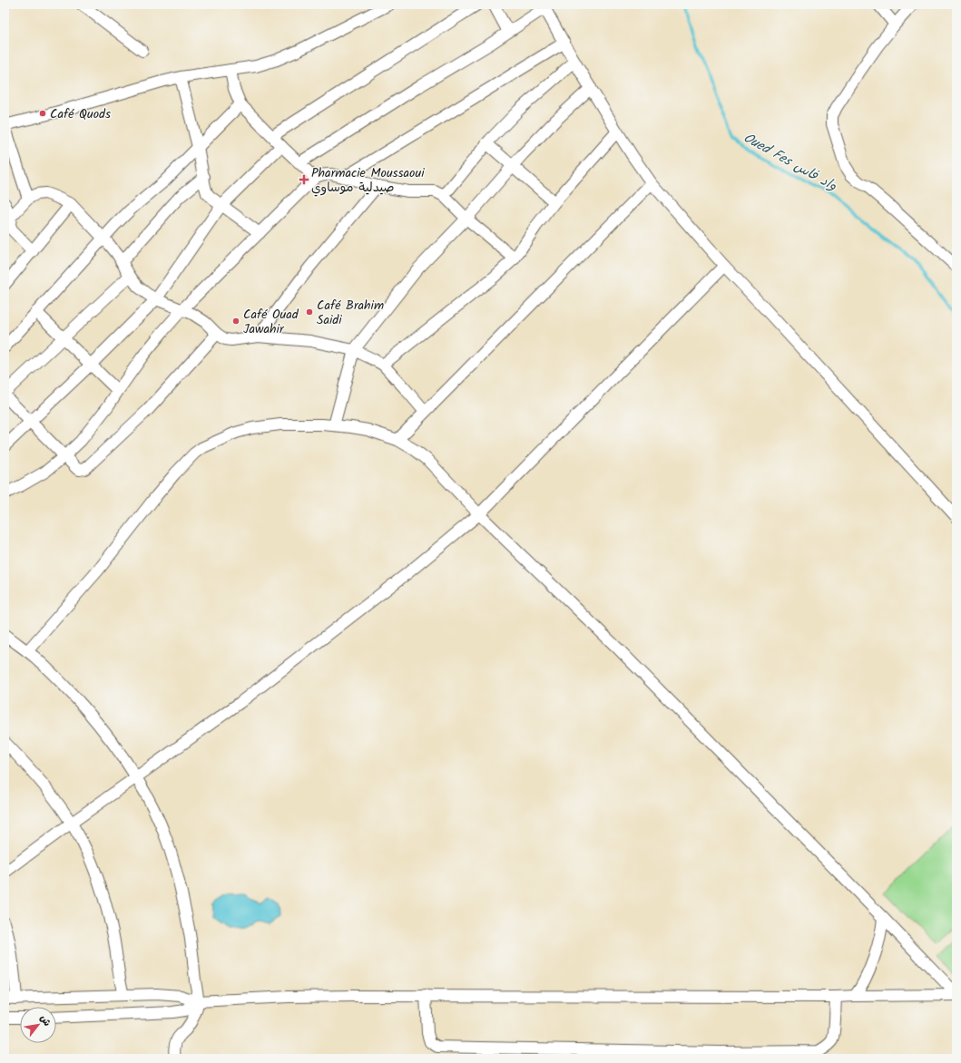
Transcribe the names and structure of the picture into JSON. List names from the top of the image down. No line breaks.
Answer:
{"water":["Oued Fes واد فاس"],"places":{"other":["Café Quods","Café Brahim Saidi","Café Ouad Jawahir"],"health":["Pharmacie Moussaoui صيدلية موساوي"]},"north":"top right"}
